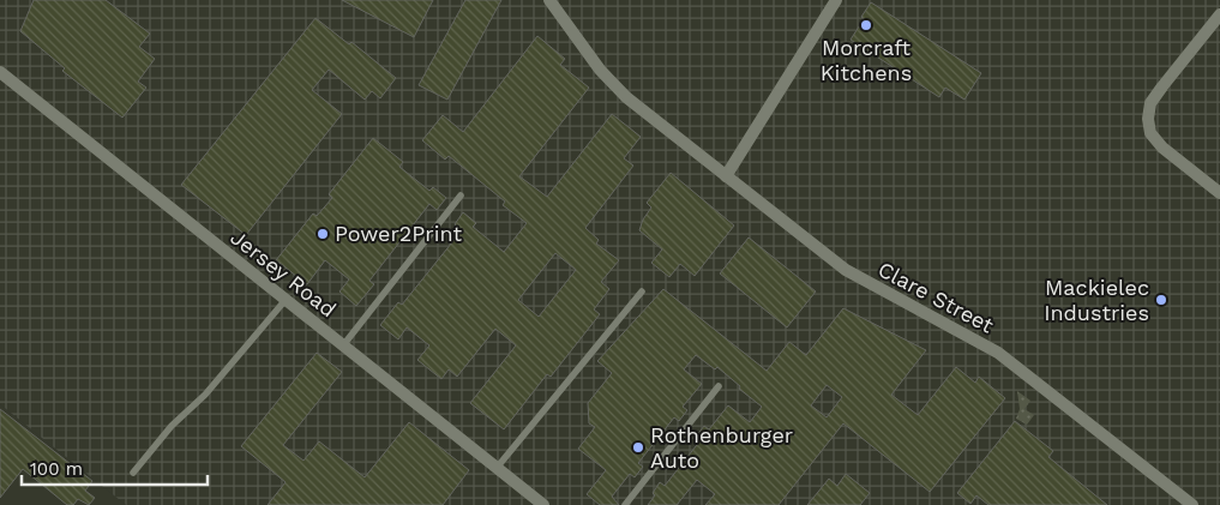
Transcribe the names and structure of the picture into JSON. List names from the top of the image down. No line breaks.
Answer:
{"streets":{"street":["Jersey Road","Clare Street"]},"places":["Morcraft Kitchens","Power2Print","Mackielec Industries","Rothenburger Auto"],"scale_bar":"100 m"}
